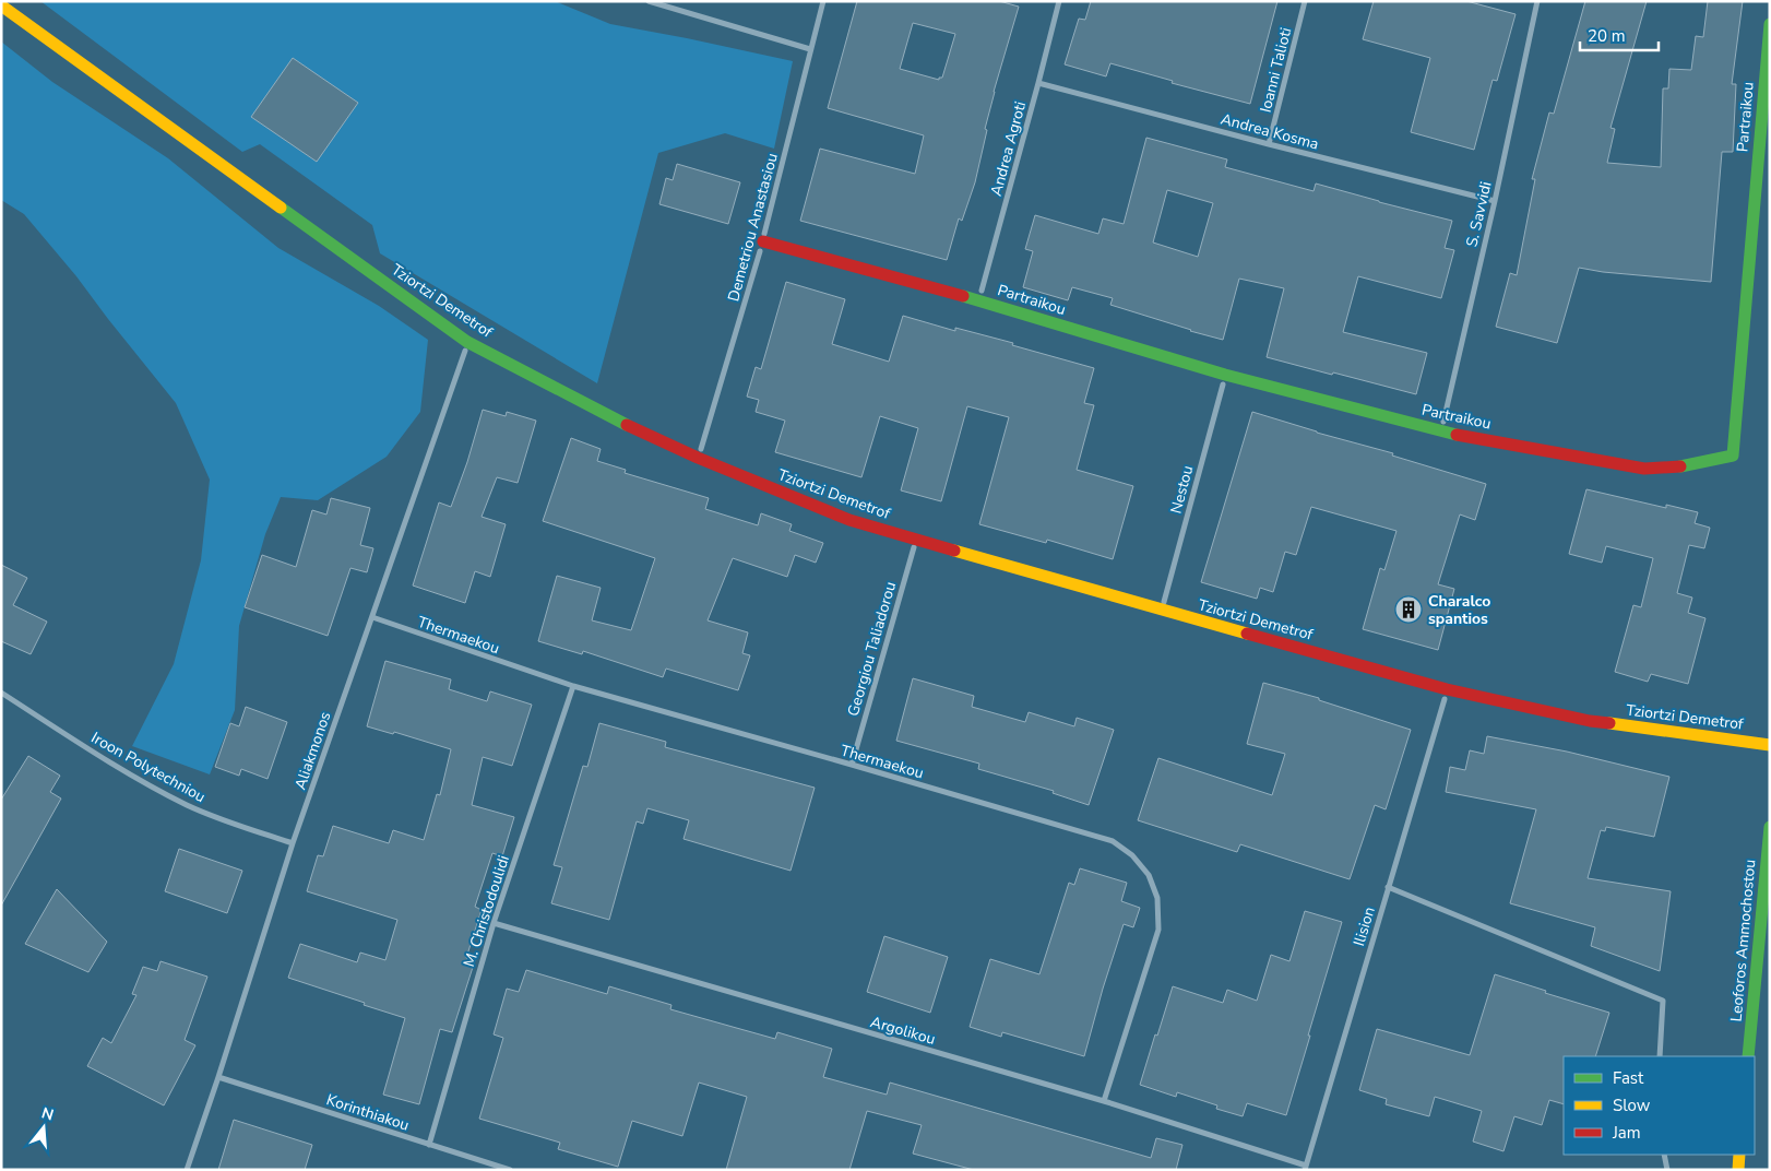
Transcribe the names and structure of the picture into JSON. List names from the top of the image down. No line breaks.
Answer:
{"streets":{"street":["Ioanni Talioti","Partraikou","Andrea Kosma","Andrea Agroti","S. Savvidi","Demetriou Anastasiou","Tziortzi Demetrof","Nestou","Thermaekou","Georgiou Taliadorou","Aliakmonos","Iroon Polytechniou","M. Christodoulidi","Ilision","Leoforos Ammochostou","Argolikou","Korinthiakou"]},"crossings":[["Ioanni Talioti","Andrea Kosma"],["Partraikou","Andrea Agroti"],["Partraikou","S. Savvidi"],["Partraikou","Demetriou Anastasiou"],["Partraikou","Nestou"],["Andrea Kosma","Andrea Agroti"],["Andrea Kosma","S. Savvidi"],["Demetriou Anastasiou","Tziortzi Demetrof"],["Tziortzi Demetrof","Nestou"],["Tziortzi Demetrof","Georgiou Taliadorou"],["Tziortzi Demetrof","Aliakmonos"],["Tziortzi Demetrof","Ilision"],["Thermaekou","Georgiou Taliadorou"],["Thermaekou","Aliakmonos"],["Thermaekou","M. Christodoulidi"],["Thermaekou","Argolikou"],["Aliakmonos","Iroon Polytechniou"],["Aliakmonos","Korinthiakou"],["M. Christodoulidi","Argolikou"],["M. Christodoulidi","Korinthiakou"],["Ilision","Argolikou"]],"places":{"building":["Charalco spantios"]},"legend":["Fast","Slow","Jam"],"scale_bar":"20 m","north":"top"}
